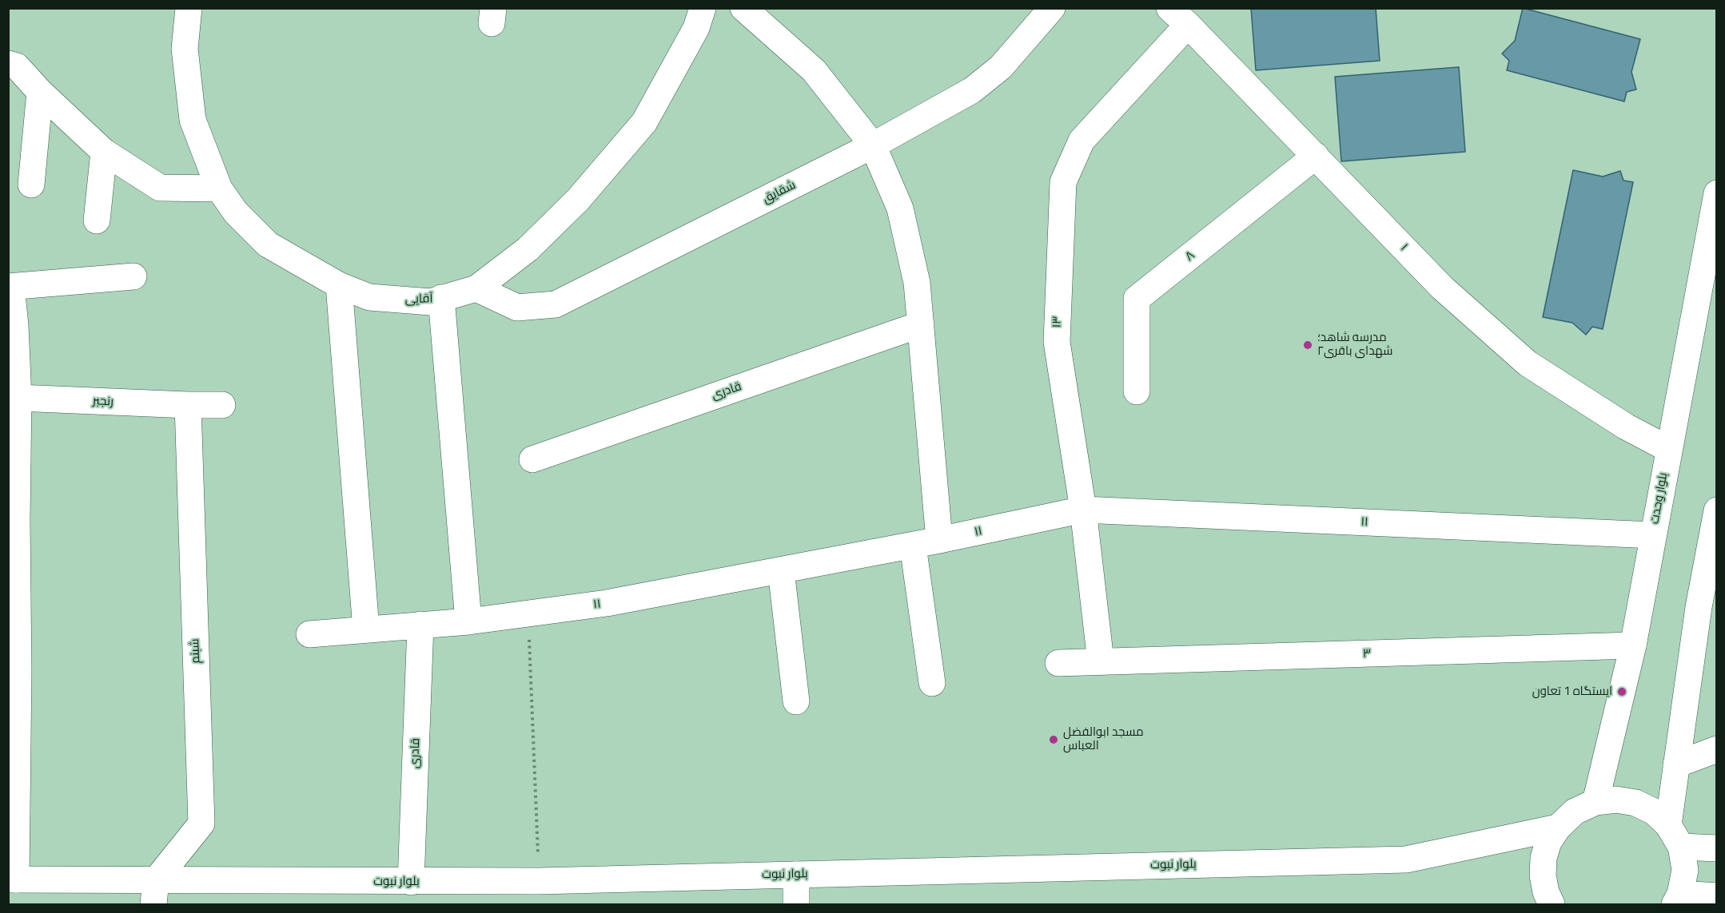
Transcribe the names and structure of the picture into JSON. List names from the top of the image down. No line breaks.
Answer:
{"streets":{"street":["شقایق","۱","۸","آقایی","۱۳","قادری","رنجبر","بلوار وحدت","۱۱","شبنم","۳","بلوار نبوت"]},"crossings":[["شقایق","آقایی"],["۱","۸"],["۱","۱۳"],["۱","بلوار وحدت"],["۱۳","۱۱"],["۱۳","۳"],["قادری","۱۱"],["قادری","بلوار نبوت"],["رنجبر","شبنم"],["بلوار وحدت","۱۱"],["بلوار وحدت","۳"],["شبنم","بلوار نبوت"]],"places":["مدرسه شاهد؛ شهدای باقری۲","ایستگاه 1 تعاون","مسجد ابوالفضل العباس"]}
